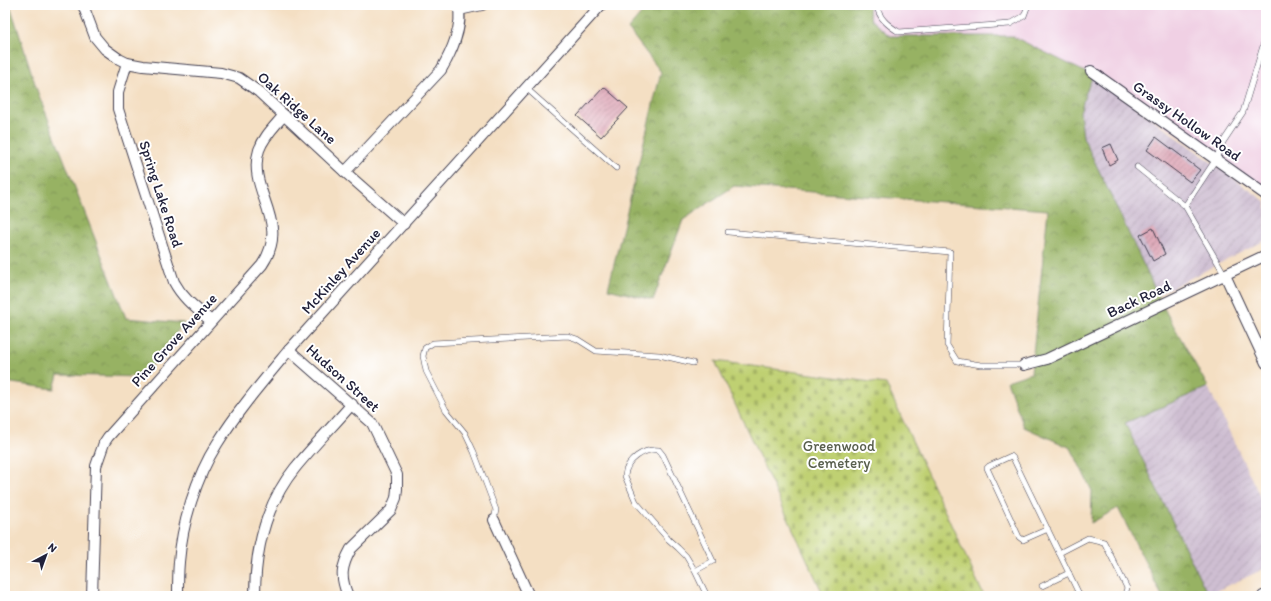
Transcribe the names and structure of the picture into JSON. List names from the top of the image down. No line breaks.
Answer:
{"streets":{"street":["Oak Ridge Lane","Grassy Hollow Road","Spring Lake Road","McKinley Avenue","Back Road","Pine Grove Avenue","Hudson Street"]},"crossings":[["Oak Ridge Lane","Spring Lake Road"],["Oak Ridge Lane","McKinley Avenue"],["Oak Ridge Lane","Pine Grove Avenue"],["Spring Lake Road","Pine Grove Avenue"],["McKinley Avenue","Hudson Street"]],"parks":["Greenwood Cemetery"],"north":"top right"}
